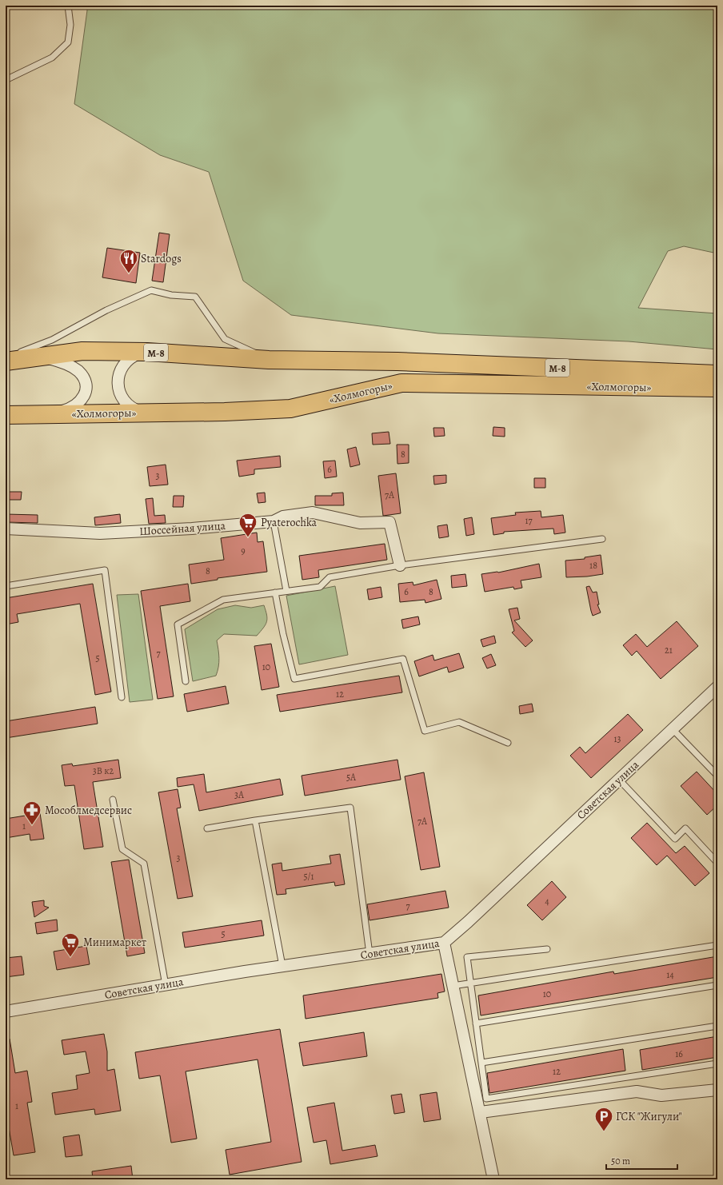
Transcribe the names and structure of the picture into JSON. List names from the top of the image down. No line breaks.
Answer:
{"streets":{"highway":["М-8","«Холмогоры»"],"street":["Шоссейная улица","Советская улица"]},"places":{"restaurant":["Stardogs"],"supermarket":["Pyaterochka","Минимаркет"],"pharmacy":["Мособлмедсервис"],"parking":["ГСК \"Жигули\""]},"house_numbers":["8","6","3","7А","17","9","18","8","6","8","21","7","5","10","12","13","3В к2","5А","3А","7А","1","3","5/1","4","7","5","14","10","16","12","1"],"scale_bar":"50 m"}
